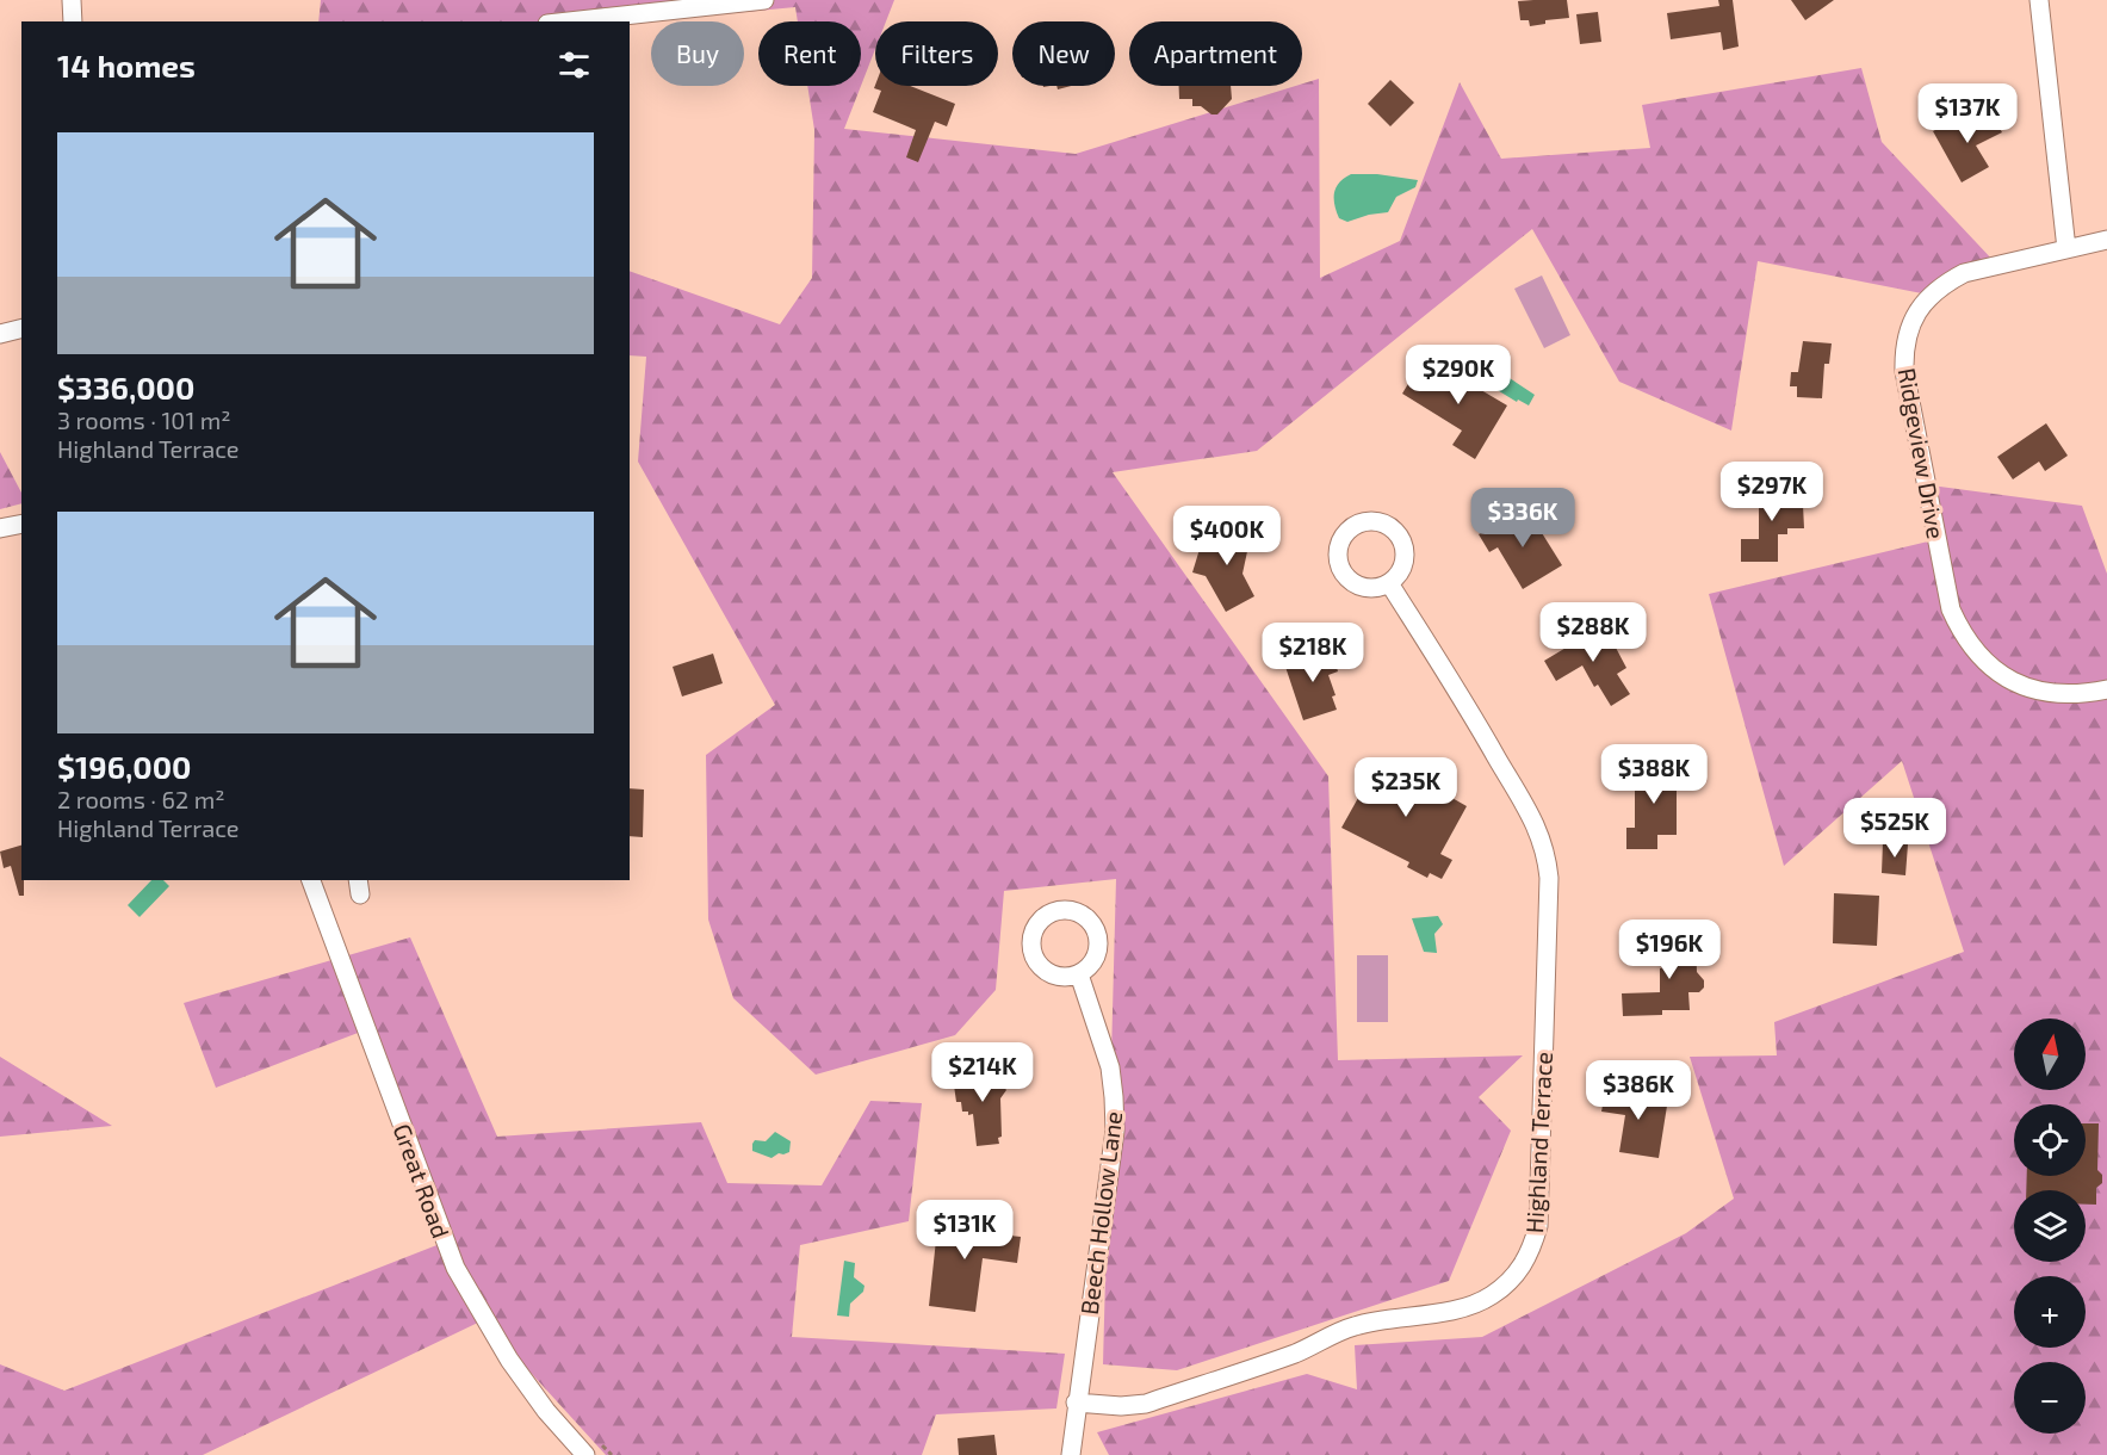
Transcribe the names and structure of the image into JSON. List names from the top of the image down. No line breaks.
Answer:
{"streets":{"street":["Ridgeview Drive","Highland Terrace","Great Road","Beech Hollow Lane"]},"crossings":[["Highland Terrace","Beech Hollow Lane"]],"north":"top","page":{"chip":["Buy","Rent","Filters","New","Apartment"],"heading":"14 homes","price":["$137K","$290K","$297K","$336K","$400K","$288K","$218K","$388K","$235K","$525K","$196K","$214K","$386K","$131K"],"list":[{"name":"$336,000","note":"3 rooms · 101 m² · Highland Terrace"},{"name":"$196,000","note":"2 rooms · 62 m² · Highland Terrace"}],"map_buttons":["+","−"]}}
